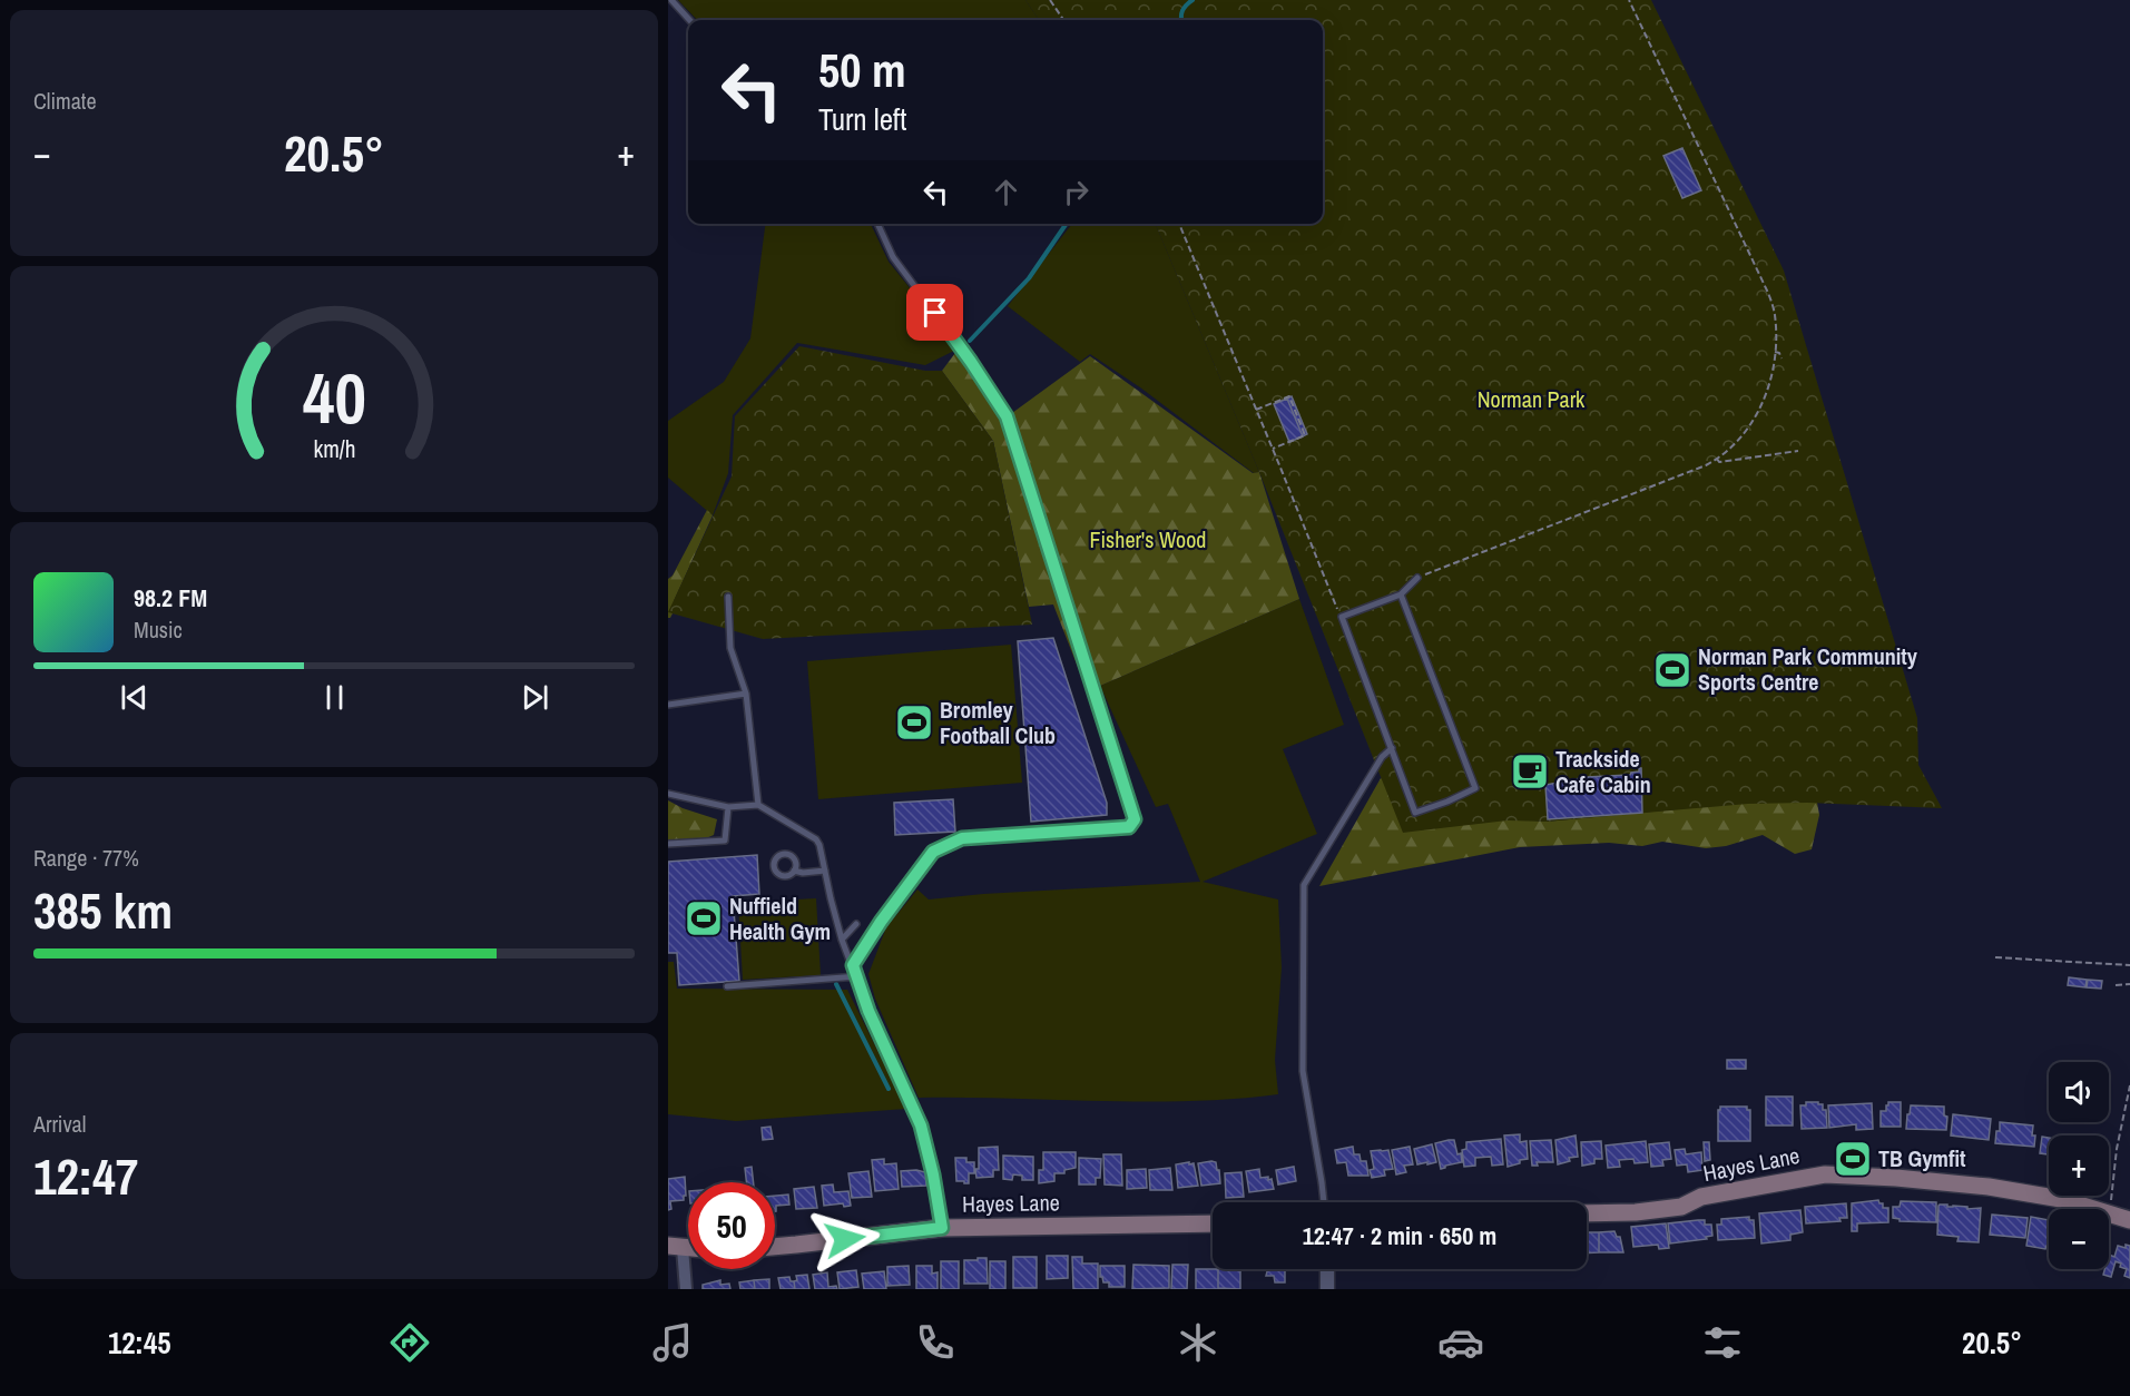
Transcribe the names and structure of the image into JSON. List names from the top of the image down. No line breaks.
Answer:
{"streets":{"main road":["Hayes Lane"]},"parks":["Norman Park","Fisher's Wood"],"places":{"sports":["Norman Park Community Sports Centre","Bromley Football Club","Nuffield Health Gym","TB Gymfit"],"cafe":["Trackside Cafe Cabin"]},"page":{"tile":["Climate",["Range · 77%","385 km"],["Arrival","12:47"]],"turn":["50 m","Turn left"],"heat":["−","20.5°","+"],"song":["98.2 FM","Music"],"map_buttons":["+","−"],"limit":"50","trip":"12:47 · 2 min · 650 m","tabs":["12:45","20.5°"],"gauge":["40","km/h"]}}
